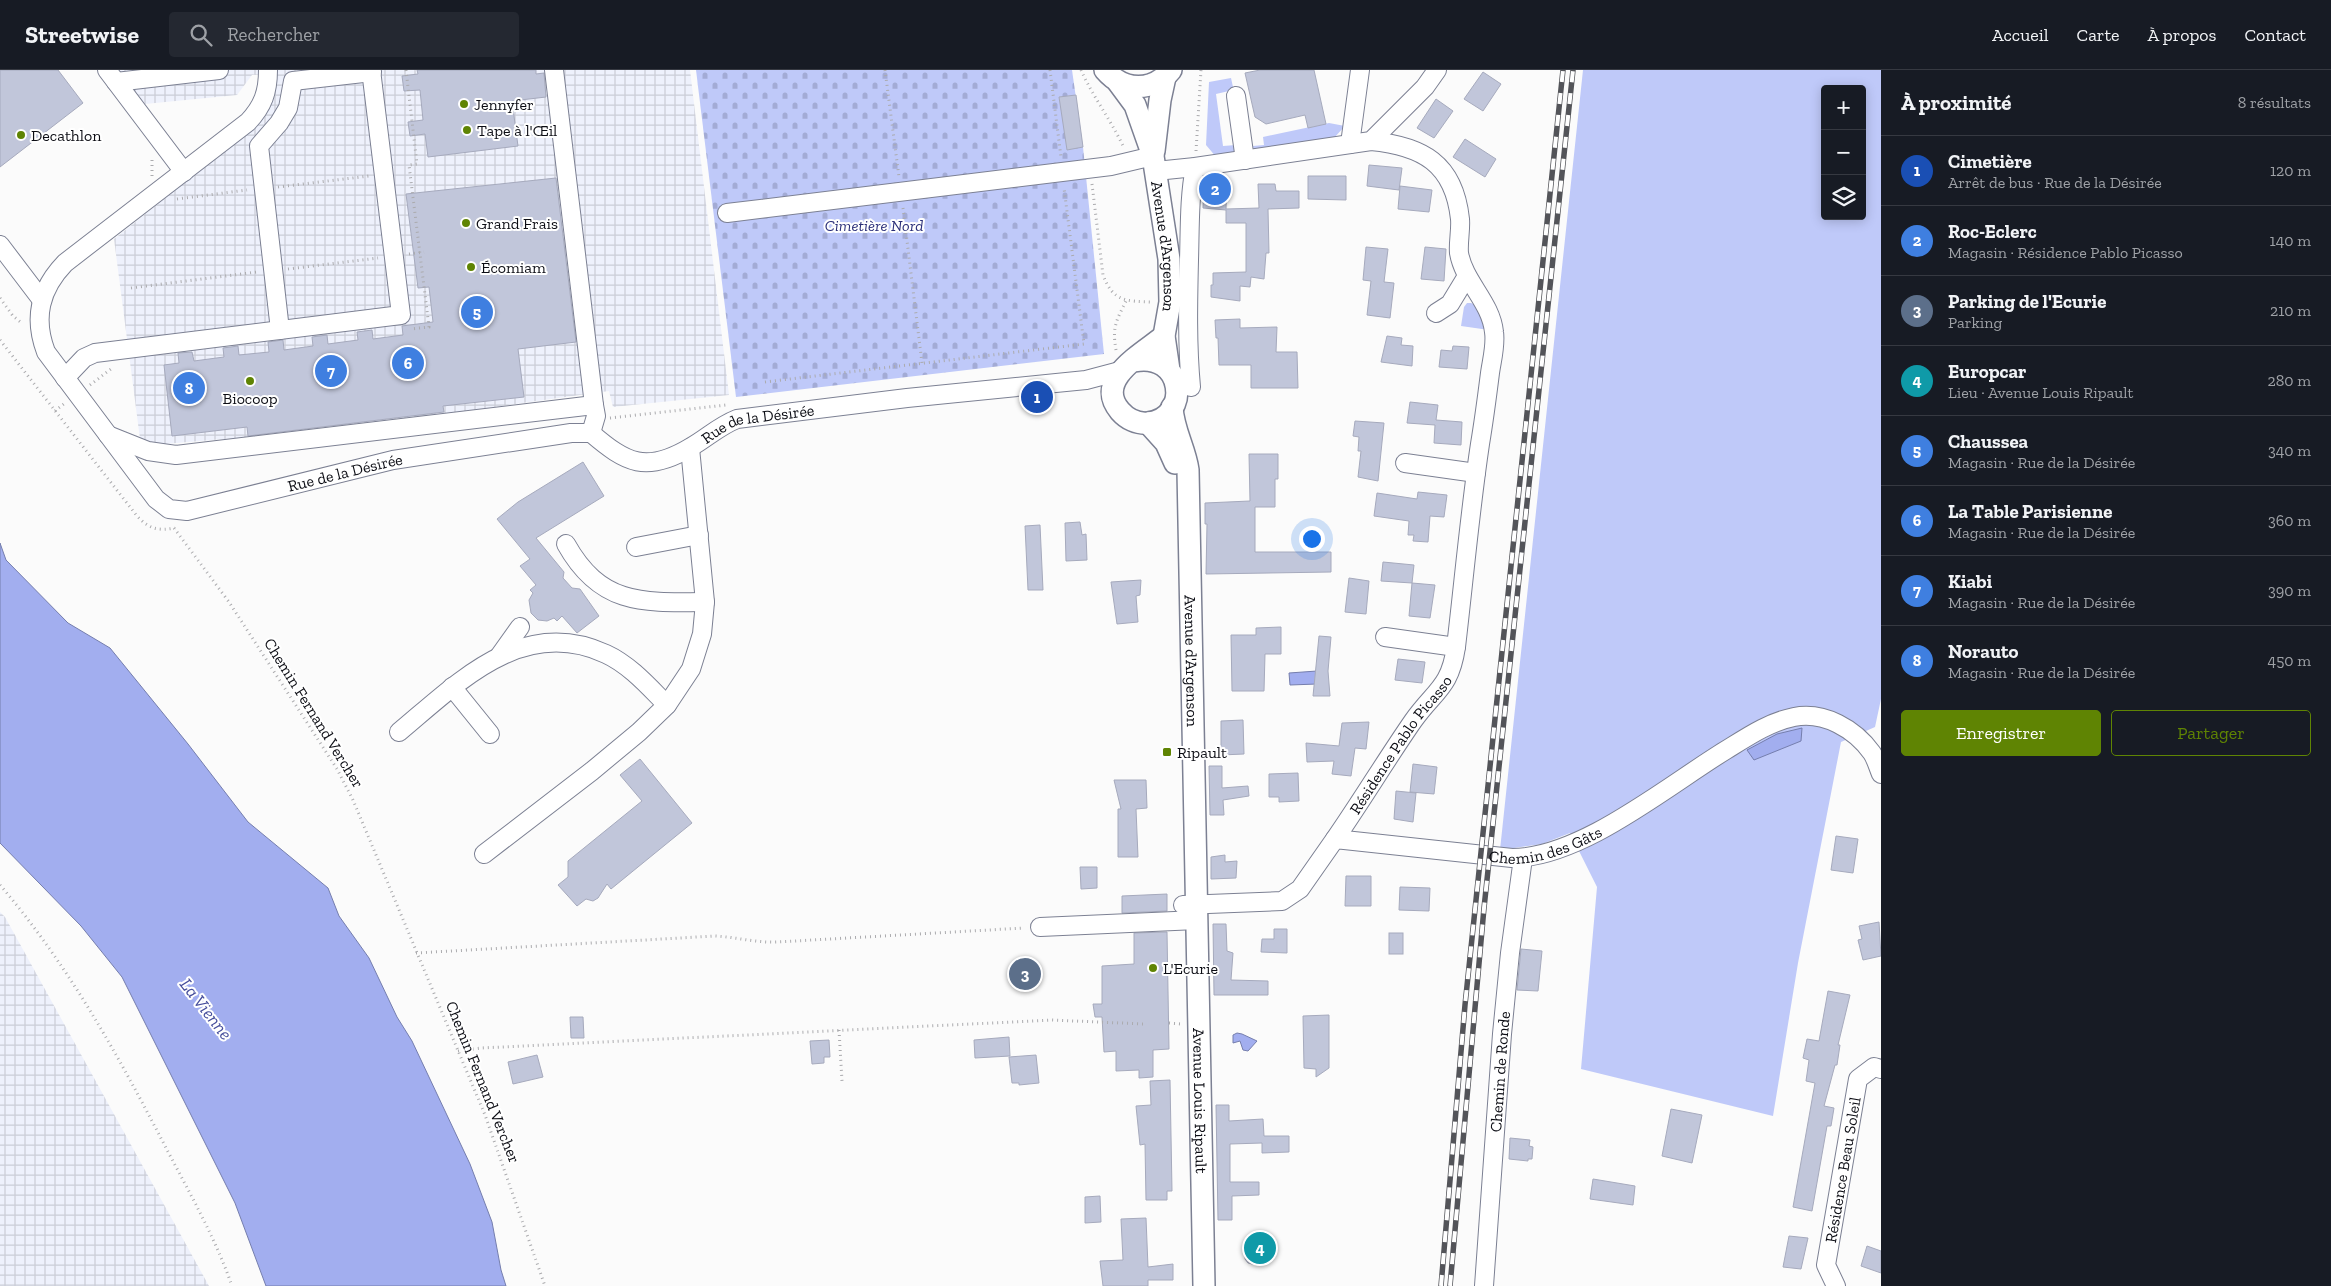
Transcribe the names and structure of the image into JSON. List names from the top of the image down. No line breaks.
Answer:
{"streets":{"main road":["Avenue d'Argenson","Avenue Louis Ripault"],"street":["Rue de la Désirée","Résidence Pablo Picasso","Chemin des Gâts","Chemin de Ronde","Résidence Beau Soleil"],"path":["Chemin Fernand Vercher"]},"crossings":[["Avenue d'Argenson","Rue de la Désirée"],["Avenue d'Argenson","Résidence Pablo Picasso"],["Avenue d'Argenson","Avenue Louis Ripault"],["Résidence Pablo Picasso","Chemin des Gâts"],["Chemin des Gâts","Chemin de Ronde"]],"water":["La Vienne"],"parks":["Cimetière Nord"],"places":{"other":["Jennyfer","Tape à l'Œil","Decathlon","Grand Frais","Écomiam","Biocoop","L'Ecurie"],"transit":["Ripault"]},"page":{"header":"Streetwise","search":"Rechercher","nav":["Accueil","Carte","À propos","Contact"],"heading":["À proximité","8 résultats"],"map_buttons":["+","−"],"list":[{"mark":"1","name":"Cimetière","note":"Arrêt de bus · Rue de la Désirée","value":"120 m"},{"mark":"2","name":"Roc-Eclerc","note":"Magasin · Résidence Pablo Picasso","value":"140 m"},{"mark":"3","name":"Parking de l'Ecurie","note":"Parking","value":"210 m"},{"mark":"4","name":"Europcar","note":"Lieu · Avenue Louis Ripault","value":"280 m"},{"mark":"5","name":"Chaussea","note":"Magasin · Rue de la Désirée","value":"340 m"},{"mark":"6","name":"La Table Parisienne","note":"Magasin · Rue de la Désirée","value":"360 m"},{"mark":"7","name":"Kiabi","note":"Magasin · Rue de la Désirée","value":"390 m"},{"mark":"8","name":"Norauto","note":"Magasin · Rue de la Désirée","value":"450 m"}],"pins":["2","5","6","7","8","1","3","4"],"buttons":["Enregistrer","Partager"]}}
